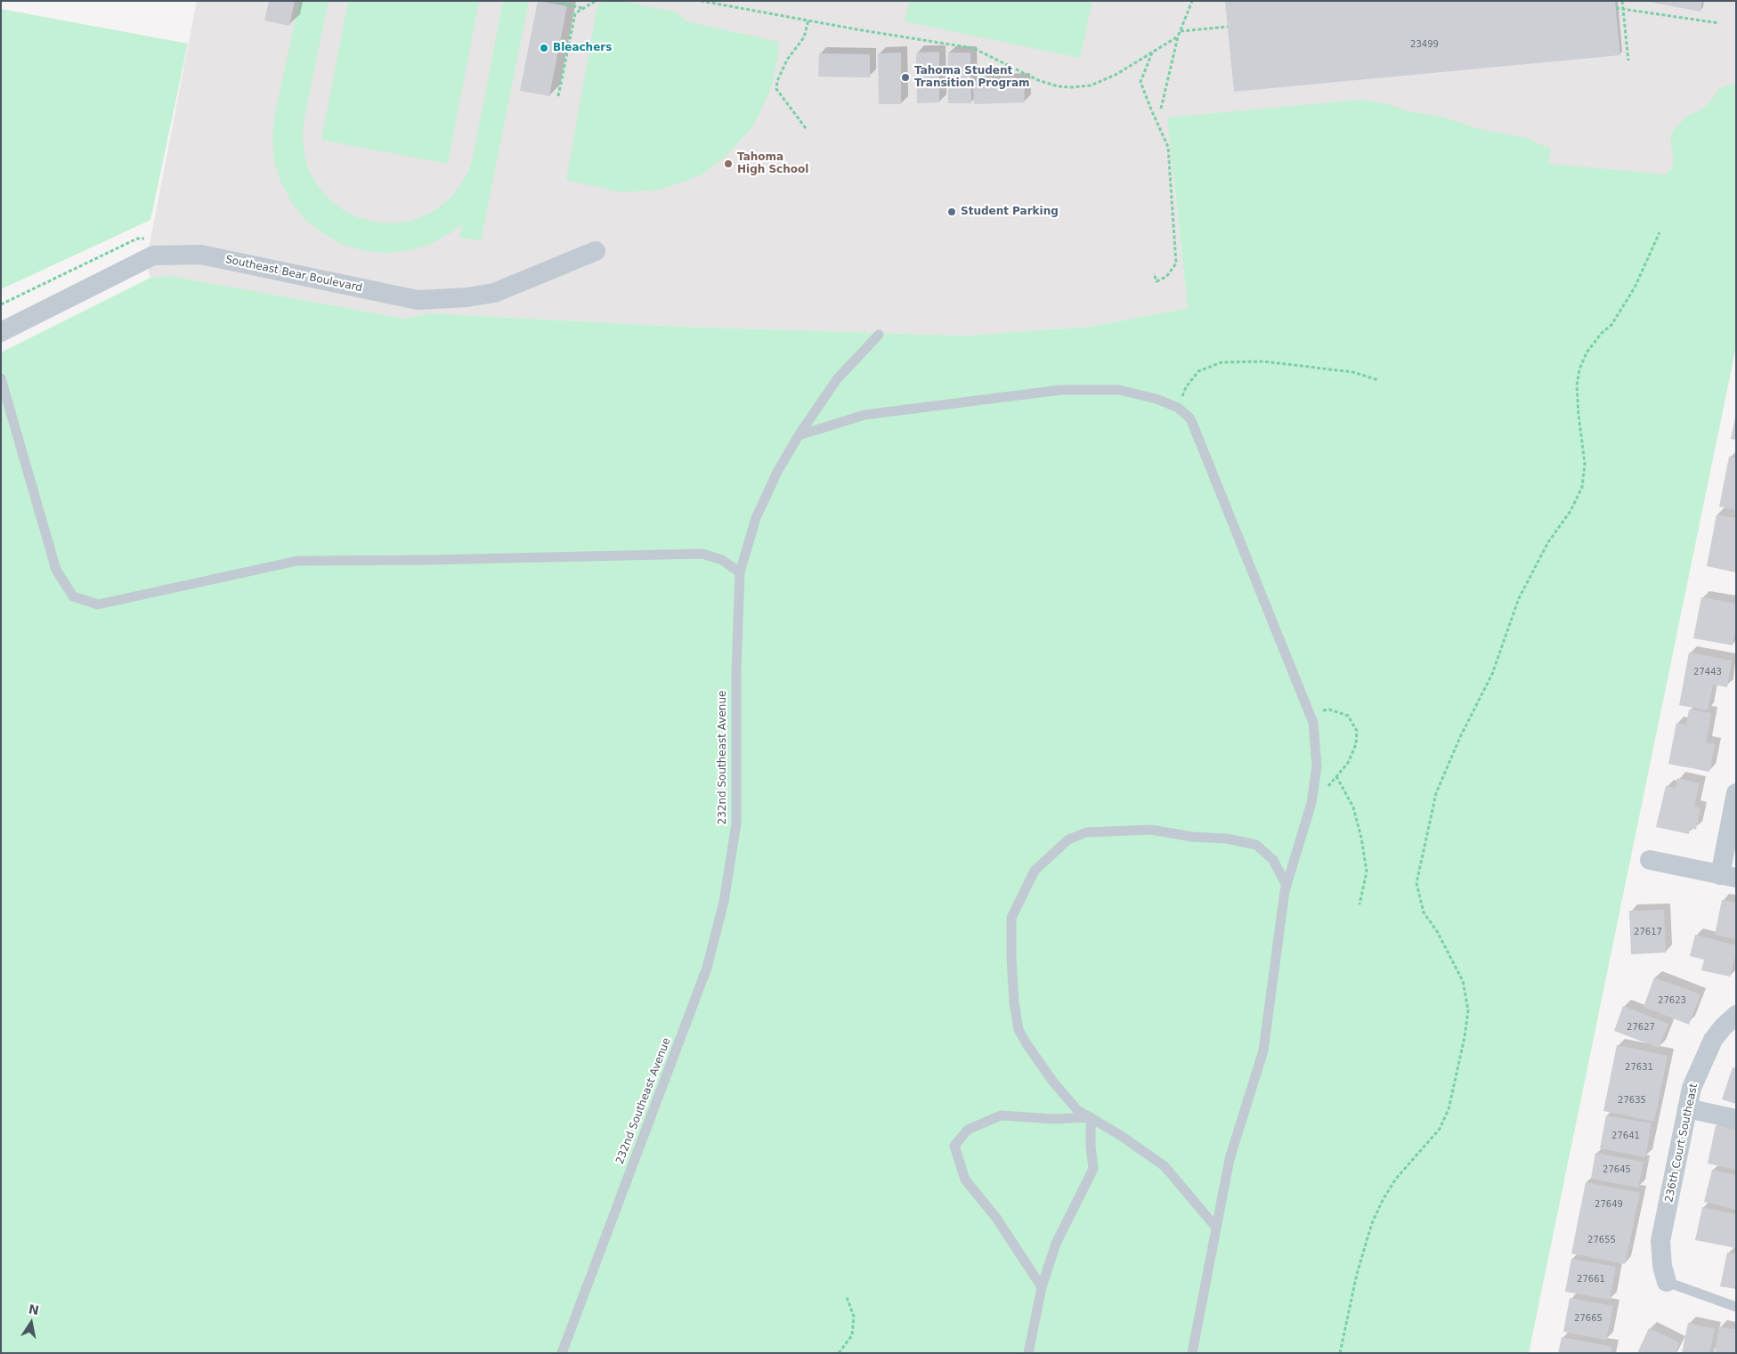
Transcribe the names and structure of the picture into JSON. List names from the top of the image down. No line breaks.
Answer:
{"streets":{"street":["Southeast Bear Boulevard","236th Court Southeast"],"lane":["232nd Southeast Avenue"]},"places":["Bleachers","Tahoma Student Transition Program","Tahoma High School","Student Parking"],"house_numbers":["23499","27443","27617","27623","27627","27631","27635","27641","27645","27649","27655","27661","27665"],"north":"top"}
